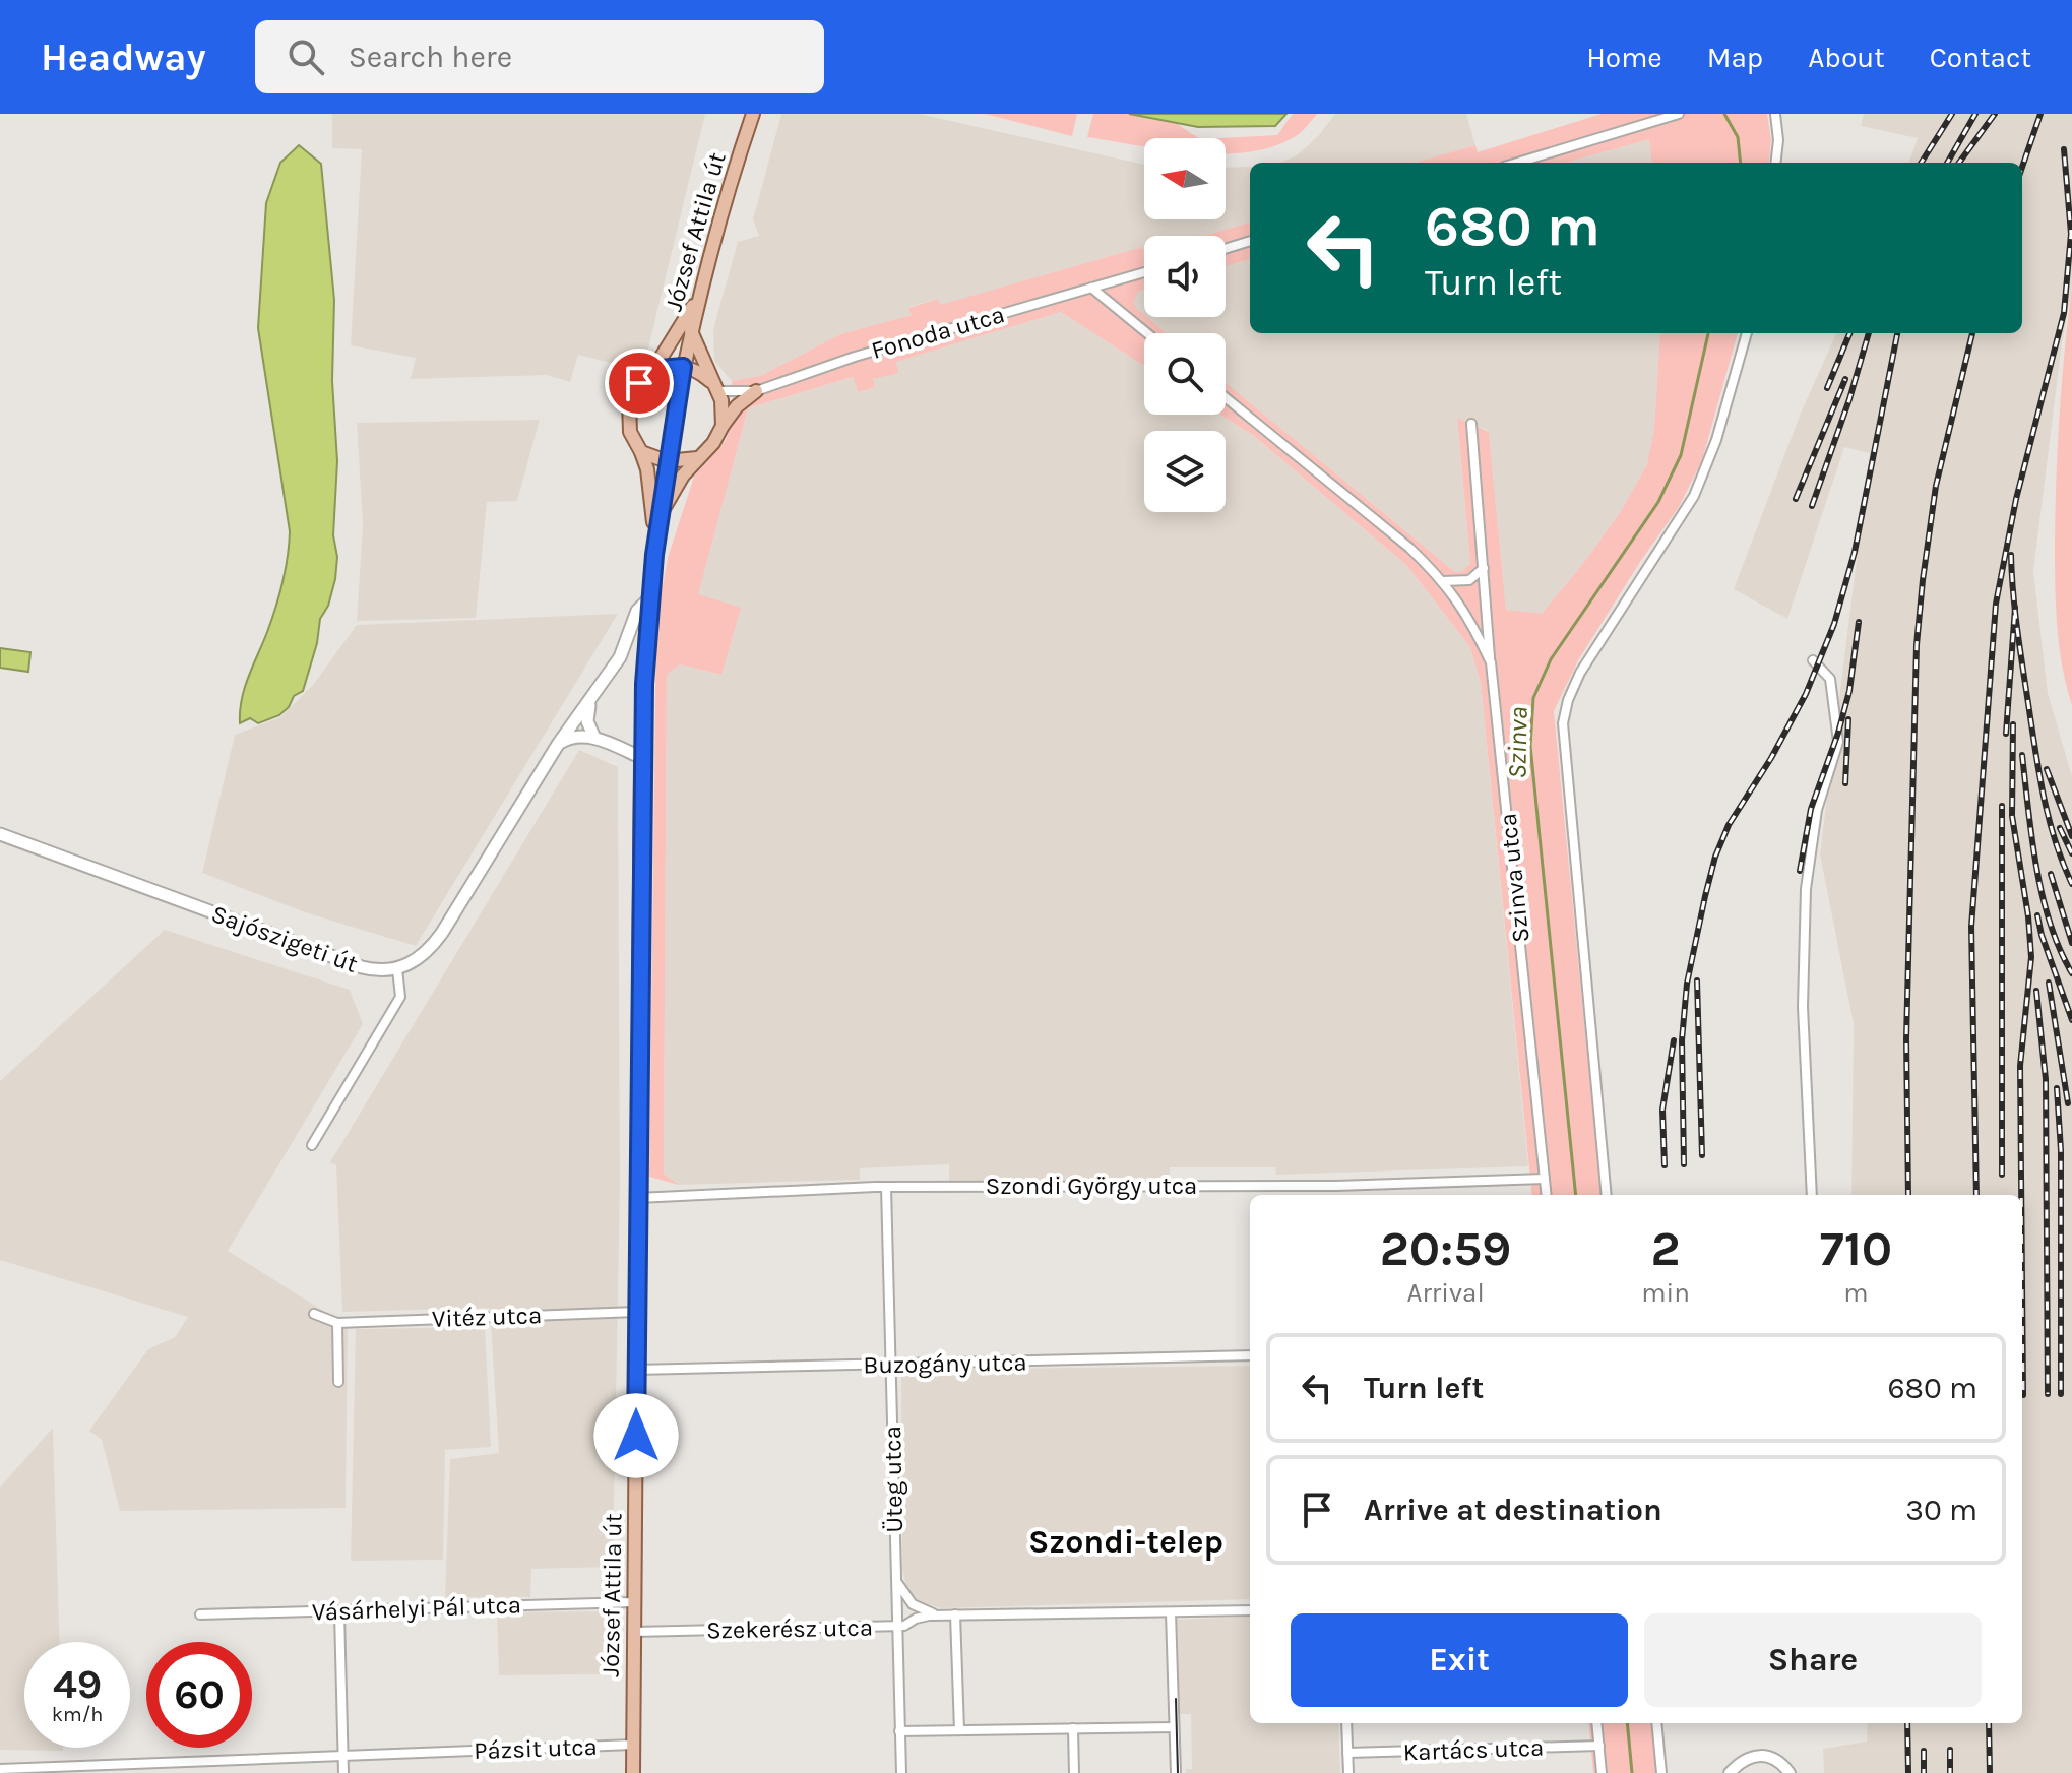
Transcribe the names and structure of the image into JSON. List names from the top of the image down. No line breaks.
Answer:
{"streets":{"main road":["József Attila út","Sajószigeti út"],"street":["Fonoda utca","Szinva utca","Szondi György utca","Vitéz utca","Buzogány utca","Üteg utca","Vásárhelyi Pál utca","Szekerész utca","Pázsit utca","Kartács utca"]},"crossings":[["József Attila út","Szondi György utca"],["József Attila út","Vitéz utca"],["József Attila út","Buzogány utca"],["József Attila út","Vásárhelyi Pál utca"],["József Attila út","Szekerész utca"],["József Attila út","Pázsit utca"],["Szinva utca","Szondi György utca"],["Szondi György utca","Üteg utca"],["Buzogány utca","Üteg utca"],["Üteg utca","Szekerész utca"]],"districts":["Szondi-telep"],"water":["Szinva"],"north":"left","page":{"header":"Headway","search":"Search here","nav":["Home","Map","About","Contact"],"turn":["680 m","Turn left"],"eta":["20:59","Arrival","2","min","710","m"],"list":[{"name":"Turn left","value":"680 m"},{"name":"Arrive at destination","value":"30 m"}],"buttons":["Exit","Share"],"speed":"49 km/h","limit":"60"}}
